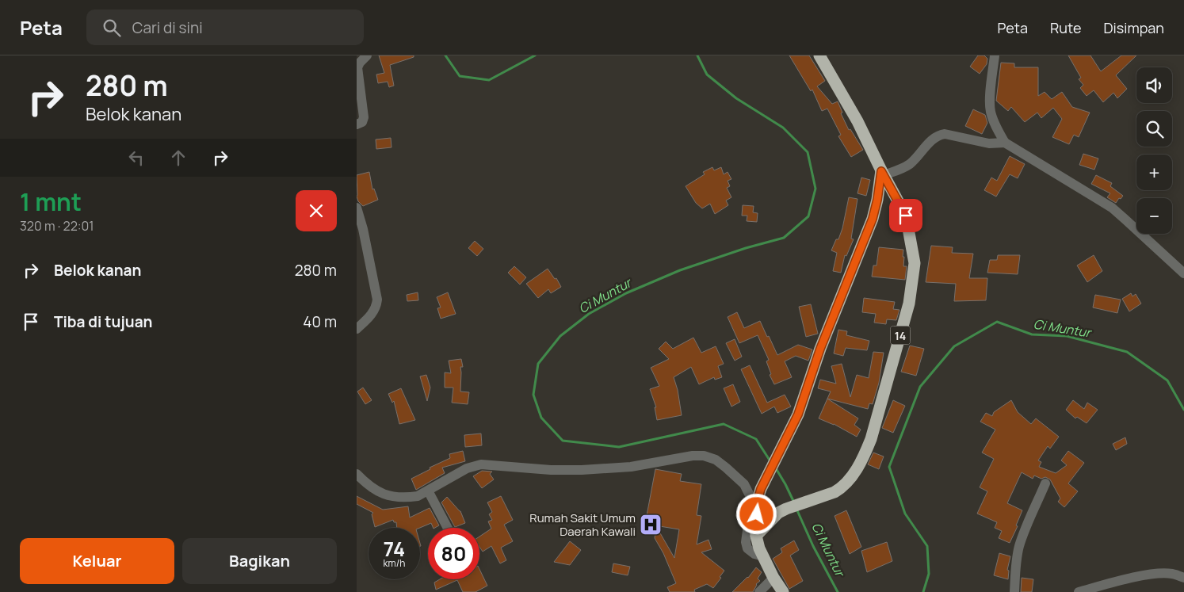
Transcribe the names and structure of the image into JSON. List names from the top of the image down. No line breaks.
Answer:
{"streets":{"highway":["14"]},"water":["Ci Muntur"],"places":{"hospital":["Rumah Sakit Umum Daerah Kawali"]},"page":{"header":"Peta","search":"Cari di sini","nav":["Peta","Rute","Disimpan"],"turn":["280 m","Belok kanan"],"map_buttons":["+","−"],"heading":["1 mnt","320 m · 22:01"],"list":[{"name":"Belok kanan","value":"280 m"},{"name":"Tiba di tujuan","value":"40 m"}],"speed":"74 km/h","limit":"80","buttons":["Keluar","Bagikan"]}}
